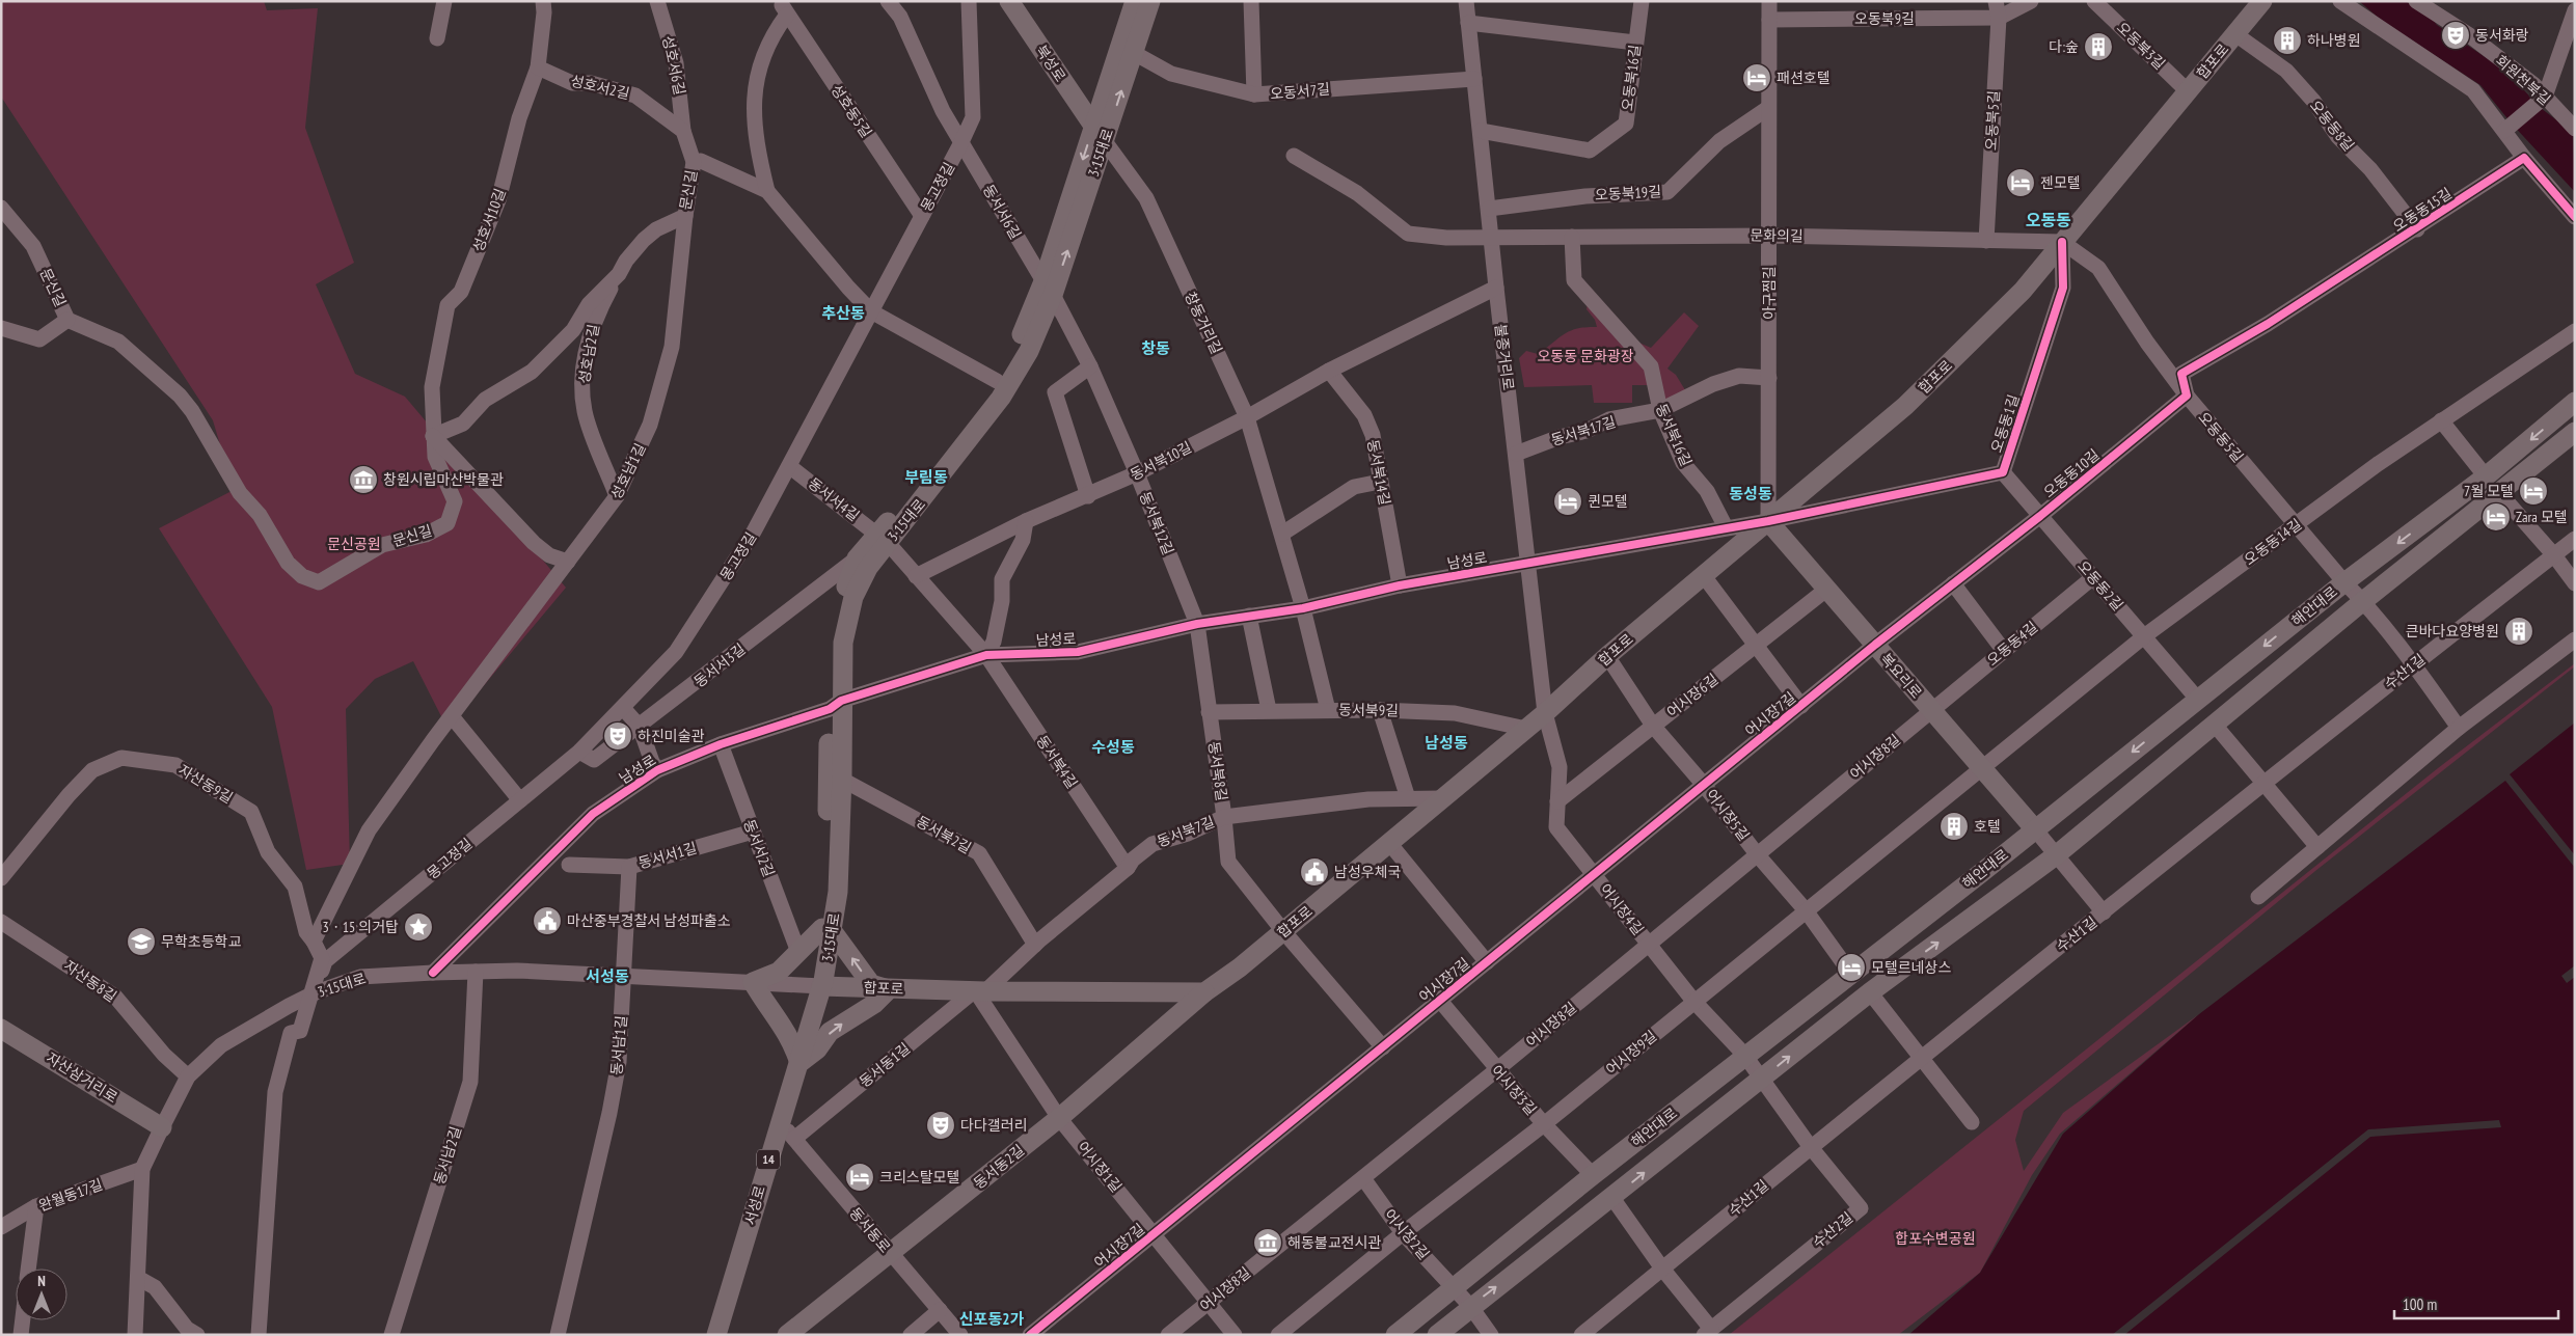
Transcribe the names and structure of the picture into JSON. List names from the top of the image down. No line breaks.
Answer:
{"streets":{"main road":["합포로","북성로","3·15대로","해안대로","복요리로","자산삼거리로","14","동서동2길","서성로"],"street":["오동북9길","오동북3길","성호서6길","오동북16길","회원천북길","성호서2길","오동서7길","성호동5길","오동북5길","오동동8길","몽고정길","문신길","오동북19길","오동동15길","동서서6길","성호서10길","문화의길","아구찜길","창동거리길","성호남2길","불종거리로","오동동1길","동서북17길","동서북16길","오동동5길","동서북10길","성호남1길","동서북14길","오동동10길","동서서4길","동서북12길","오동동14길","남성로","오동동2길","오동동4길","동서서3길","수산1길","어시장6길","동서북9길","어시장7길","어시장8길","동서북4길","동서북8길","자산동9길","어시장5길","동서북7길","동서북2길","동서서2길","동서서1길","어시장4길","자산동8길","동서남1길","어시장9길","동서동1길","어시장3길","동서남2길","어시장1길","완월동17길","동서동로","수산2길","어시장2길"]},"crossings":[["오동북9길","오동북5길"],["오동북9길","아구찜길"],["오동북3길","합포로"],["합포로","오동동8길"],["합포로","3·15대로"],["합포로","문화의길"],["합포로","아구찜길"],["합포로","불종거리로"],["합포로","오동동1길"],["합포로","오동동5길"],["합포로","남성로"],["합포로","복요리로"],["합포로","동서북9길"],["합포로","동서북8길"],["합포로","어시장5길"],["합포로","동서북7길"],["합포로","어시장4길"],["합포로","동서동1길"],["합포로","동서동2길"],["합포로","어시장1길"],["합포로","서성로"],["북성로","3·15대로"],["북성로","창동거리길"],["성호서6길","성호서2길"],["오동북16길","불종거리로"],["성호서2길","성호서10길"],["오동서7길","3·15대로"],["오동서7길","불종거리로"],["성호동5길","몽고정길"],["성호동5길","문신길"],["오동북5길","문화의길"],["오동동8길","오동동15길"],["3·15대로","몽고정길"],["3·15대로","문신길"],["3·15대로","동서서6길"],["3·15대로","창동거리길"],["3·15대로","동서서4길"],["3·15대로","동서북12길"],["3·15대로","남성로"],["3·15대로","동서서3길"],["3·15대로","자산동9길"],["3·15대로","동서북2길"],["3·15대로","동서서1길"],["3·15대로","자산동8길"],["3·15대로","동서남1길"],["3·15대로","자산삼거리로"],["3·15대로","동서남2길"],["3·15대로","완월동17길"],["3·15대로","서성로"],["몽고정길","문신길"],["몽고정길","동서서6길"],["몽고정길","동서서4길"],["몽고정길","동서서3길"],["몽고정길","자산동9길"],["문신길","성호서10길"],["문신길","성호남2길"],["문신길","성호남1길"],["오동북19길","아구찜길"],["오동북19길","불종거리로"],["오동동15길","오동동5길"],["오동동15길","오동동10길"],["동서서6길","동서북12길"],["문화의길","아구찜길"],["문화의길","불종거리로"],["문화의길","오동동1길"],["문화의길","동서북16길"],["문화의길","오동동5길"],["아구찜길","오동동1길"],["아구찜길","동서북17길"],["아구찜길","남성로"],["아구찜길","복요리로"],["창동거리길","동서북10길"],["창동거리길","남성로"],["창동거리길","동서북9길"],["성호남2길","성호남1길"],["불종거리로","동서북17길"],["불종거리로","동서북10길"],["불종거리로","남성로"],["불종거리로","어시장4길"],["오동동1길","오동동5길"],["오동동1길","남성로"],["오동동1길","오동동2길"],["오동동1길","복요리로"],["동서북17길","동서북16길"],["동서북16길","남성로"],["오동동5길","오동동10길"],["오동동5길","오동동14길"],["오동동5길","해안대로"],["오동동5길","수산1길"],["동서북10길","동서북14길"],["동서북10길","동서서4길"],["동서북10길","동서북12길"],["성호남1길","자산동9길"],["동서북14길","남성로"],["오동동10길","오동동2길"],["오동동10길","복요리로"],["오동동10길","어시장7길"],["동서북12길","남성로"],["동서북12길","동서북8길"],["오동동14길","오동동2길"],["오동동14길","복요리로"],["오동동14길","어시장9길"],["남성로","복요리로"],["남성로","동서북4길"],["남성로","동서북8길"],["남성로","동서서2길"],["오동동2길","해안대로"],["오동동2길","오동동4길"],["해안대로","복요리로"],["해안대로","어시장5길"],["해안대로","어시장4길"],["해안대로","어시장3길"],["해안대로","수산2길"],["해안대로","어시장2길"],["오동동4길","복요리로"],["오동동4길","어시장8길"],["수산1길","수산2길"],["복요리로","어시장6길"],["복요리로","어시장7길"],["복요리로","어시장8길"],["복요리로","어시장9길"],["어시장6길","어시장5길"],["어시장6길","어시장4길"],["동서북9길","동서북8길"],["어시장7길","동서북8길"],["어시장7길","어시장5길"],["어시장7길","어시장4길"],["어시장7길","어시장3길"],["어시장7길","어시장1길"],["어시장8길","어시장5길"],["어시장8길","어시장4길"],["어시장8길","어시장3길"],["어시장8길","어시장1길"],["어시장8길","어시장2길"],["동서북4길","동서북7길"],["동서북8길","동서북7길"],["어시장5길","어시장9길"],["동서북7길","동서북2길"],["동서북7길","동서동1길"],["동서북7길","어시장1길"],["동서서2길","동서서1길"],["동서서1길","동서남1길"],["어시장4길","어시장9길"],["어시장4길","수산2길"],["어시장9길","어시장3길"],["어시장9길","어시장2길"],["동서동1길","어시장1길"],["동서동1길","서성로"],["동서동1길","동서동로"],["동서동2길","어시장1길"],["동서동2길","동서동로"],["서성로","동서동로"]],"districts":["오동동","추산동","창동","부림동","동성동","남성동","수성동","서성동","신포동2가"],"parks":["오동동 문화광장","문신공원","합포수변공원"],"places":{"theatre":["동서화랑","하진미술관","다다갤러리"],"building":["하나병원","다:숲","큰바다요양병원","호텔"],"hotel":["패션호텔","젠모텔","7월 모텔","퀸모텔","Zara 모텔","모텔르네상스","크리스탈모텔"],"museum":["창원시립마산박물관","해동불교전시관"],"public building":["남성우체국","마산중부경찰서 남성파출소"],"place":["3ㆍ15 의거탑"],"school or university":["무학초등학교"]},"scale_bar":"100 m","north":"top"}
